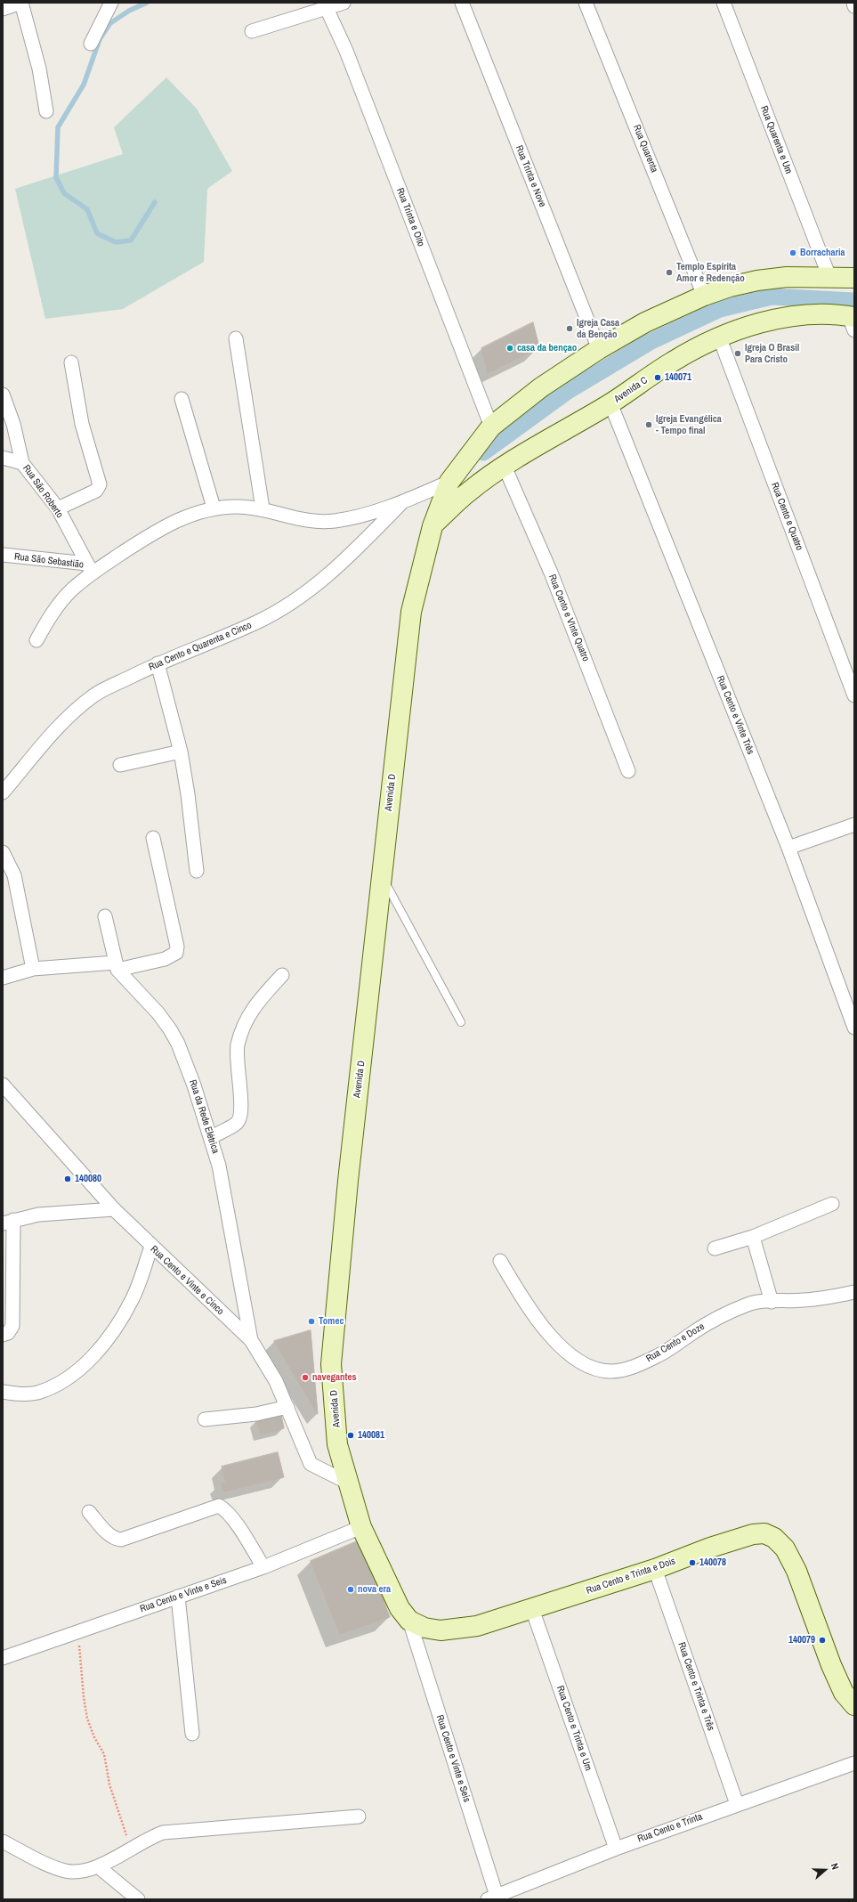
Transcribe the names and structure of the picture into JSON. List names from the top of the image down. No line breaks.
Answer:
{"streets":{"main road":["Avenida C","Avenida D","Rua Cento e Trinta e Dois"],"street":["Rua Quarenta e Um","Rua Quarenta","Rua Trinta e Nove","Rua Trinta e Oito","Rua São Roberto","Rua Cento e Quatro","Rua São Sebastião","Rua Cento e VInte Quatro","Rua Cento e Quarenta e Cinco","Rua Cento e Vinte Três","Rua da Rede Elétrica","Rua Cento e Vinte e Cinco","Rua Cento e Doze","Rua Cento e Vinte e Seis","Rua Cento e Trinta e Três","Rua Cento e Trinta e Um","Rua Cento e Trinta"]},"crossings":[["Rua Quarenta e Um","Avenida D"],["Rua Quarenta","Avenida D"],["Rua Trinta e Nove","Avenida D"],["Rua Trinta e Oito","Avenida D"],["Avenida C","Rua Cento e Quatro"],["Avenida C","Rua Cento e VInte Quatro"],["Avenida C","Rua Cento e Vinte Três"],["Avenida C","Avenida D"],["Rua São Roberto","Rua São Sebastião"],["Avenida D","Rua Cento e Vinte e Cinco"],["Avenida D","Rua Cento e Trinta e Dois"],["Avenida D","Rua Cento e Vinte e Seis"],["Rua da Rede Elétrica","Rua Cento e Vinte e Cinco"],["Rua Cento e Trinta e Dois","Rua Cento e Vinte e Seis"],["Rua Cento e Trinta e Dois","Rua Cento e Trinta e Três"],["Rua Cento e Trinta e Dois","Rua Cento e Trinta e Um"],["Rua Cento e Vinte e Seis","Rua Cento e Trinta"],["Rua Cento e Trinta e Três","Rua Cento e Trinta"],["Rua Cento e Trinta e Um","Rua Cento e Trinta"]],"places":["Borracharia","Templo Espírita Amor e Redenção","Igreja Casa da Benção","casa da bençao","Igreja O Brasil Para Cristo","140071","Igreja Evangélica - Tempo final","140080","Tomec","navegantes","140081","140078","nova era","140079"],"north":"right"}
